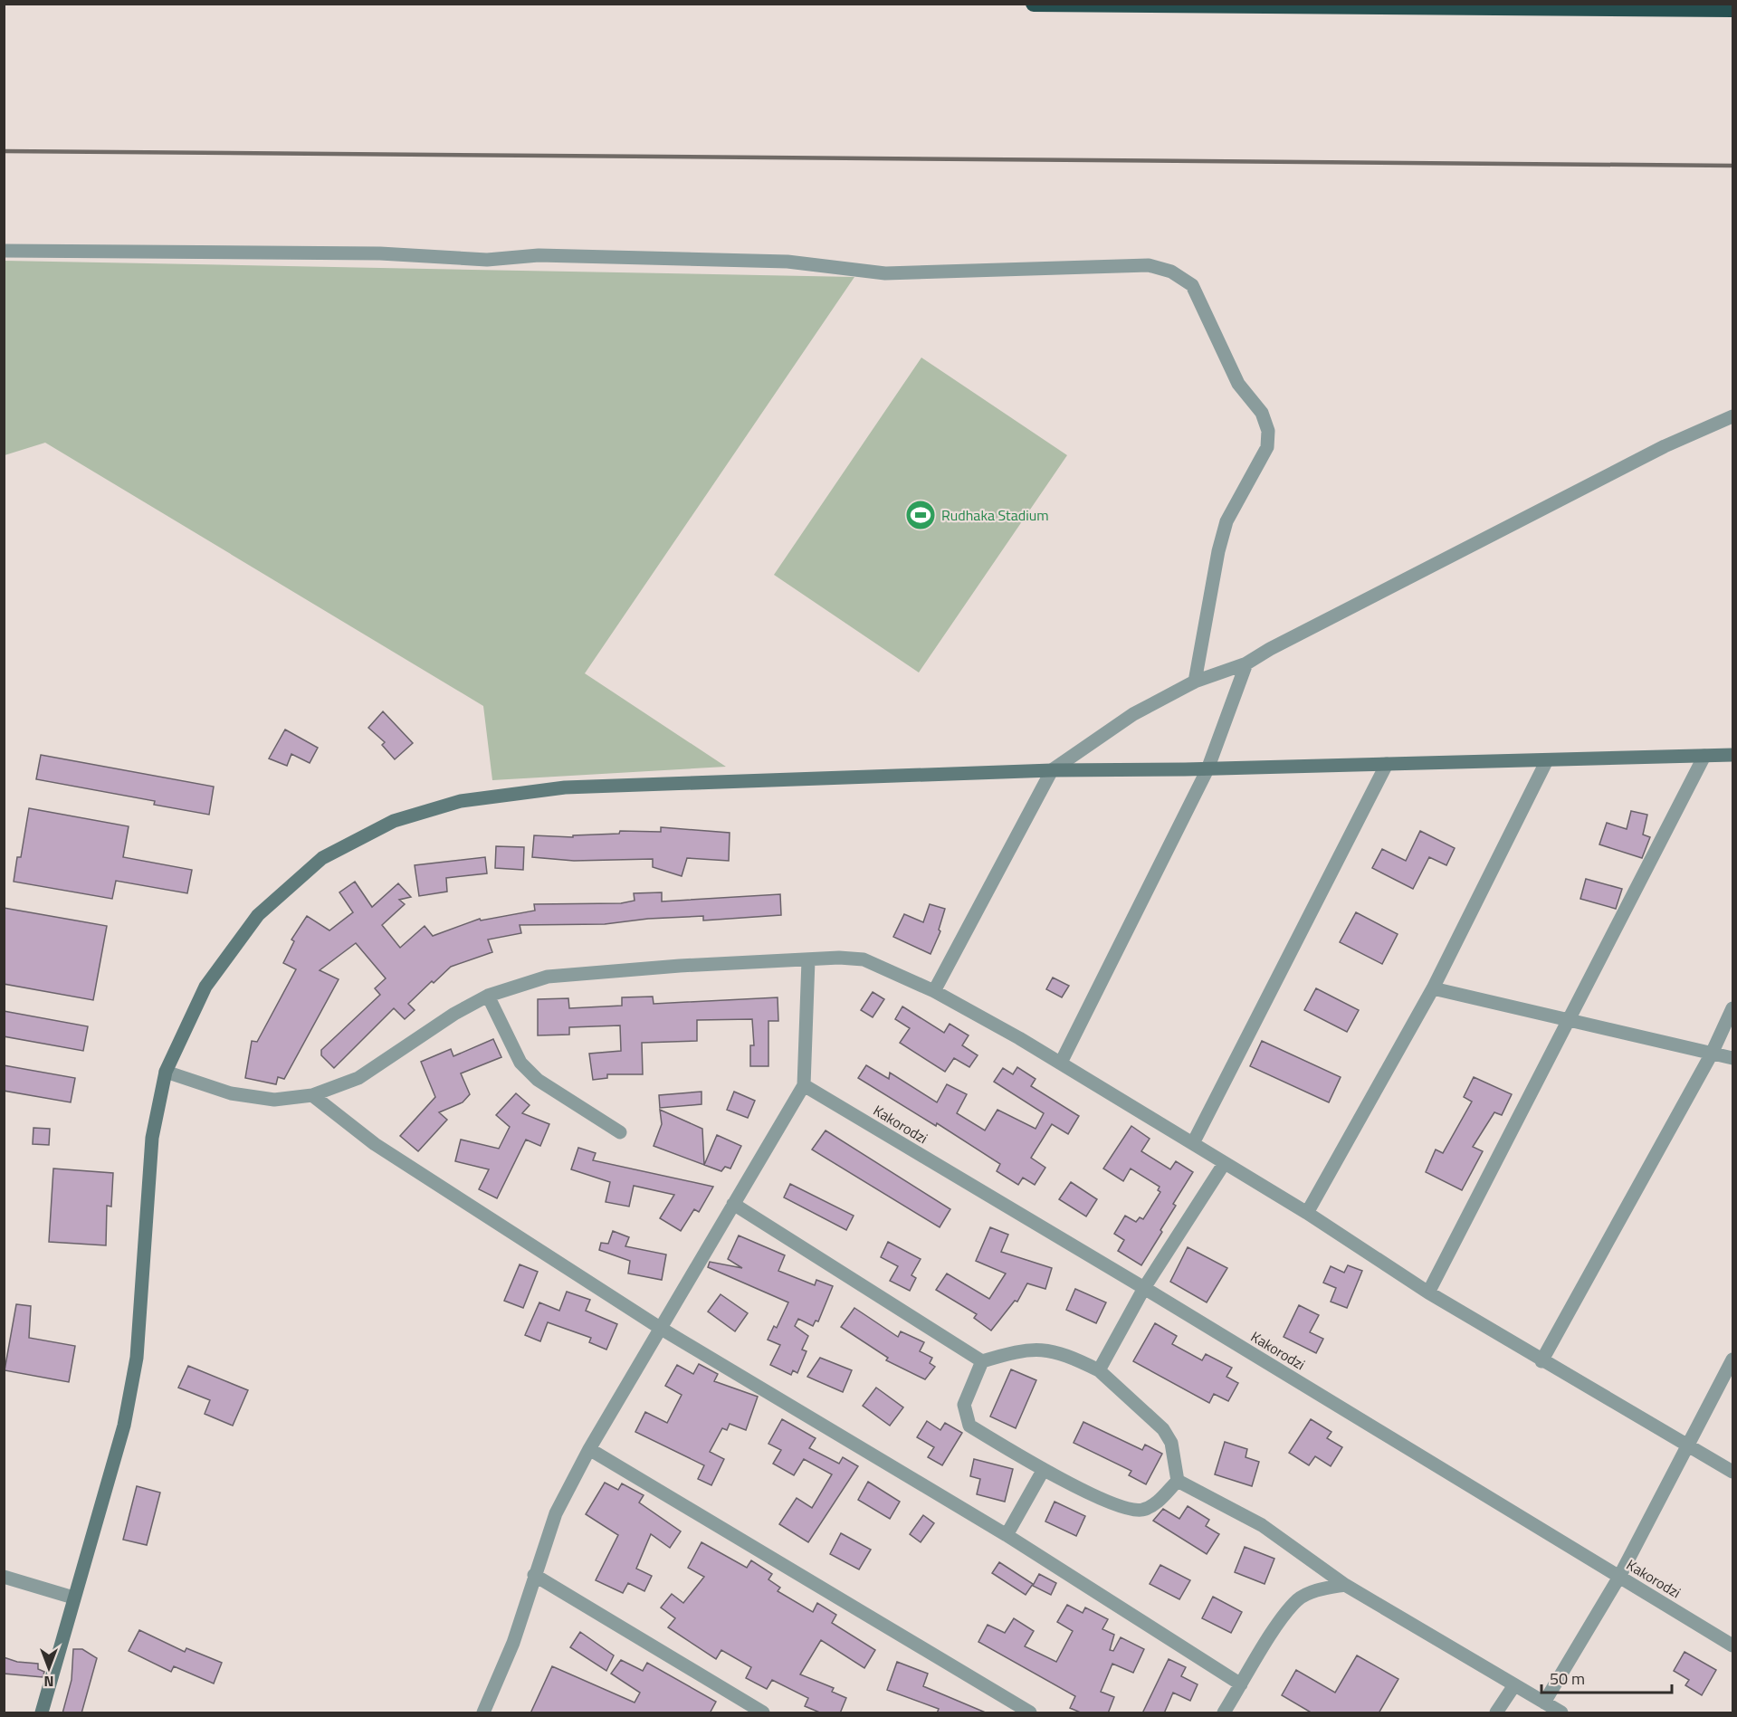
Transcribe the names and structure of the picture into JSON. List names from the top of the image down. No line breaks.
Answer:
{"streets":{"street":["Kakorodzi"]},"places":{"sports":["Rudhaka Stadium"]},"scale_bar":"50 m","north":"bottom"}
